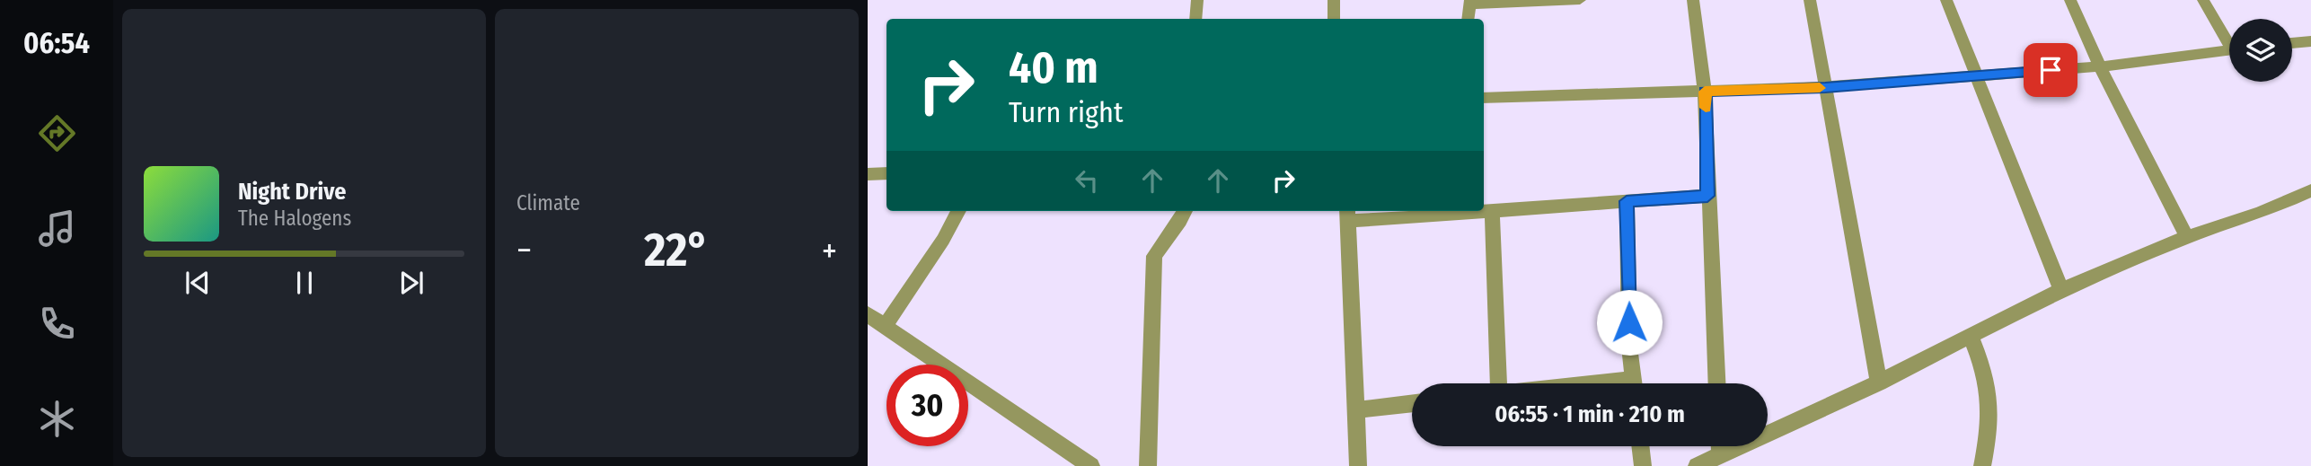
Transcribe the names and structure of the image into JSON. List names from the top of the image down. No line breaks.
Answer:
{"page":{"tabs":"06:54","tile":"Climate","turn":["40 m","Turn right"],"song":["Night Drive","The Halogens"],"heat":["−","22°","+"],"limit":"30","trip":"06:55 · 1 min · 210 m"}}
